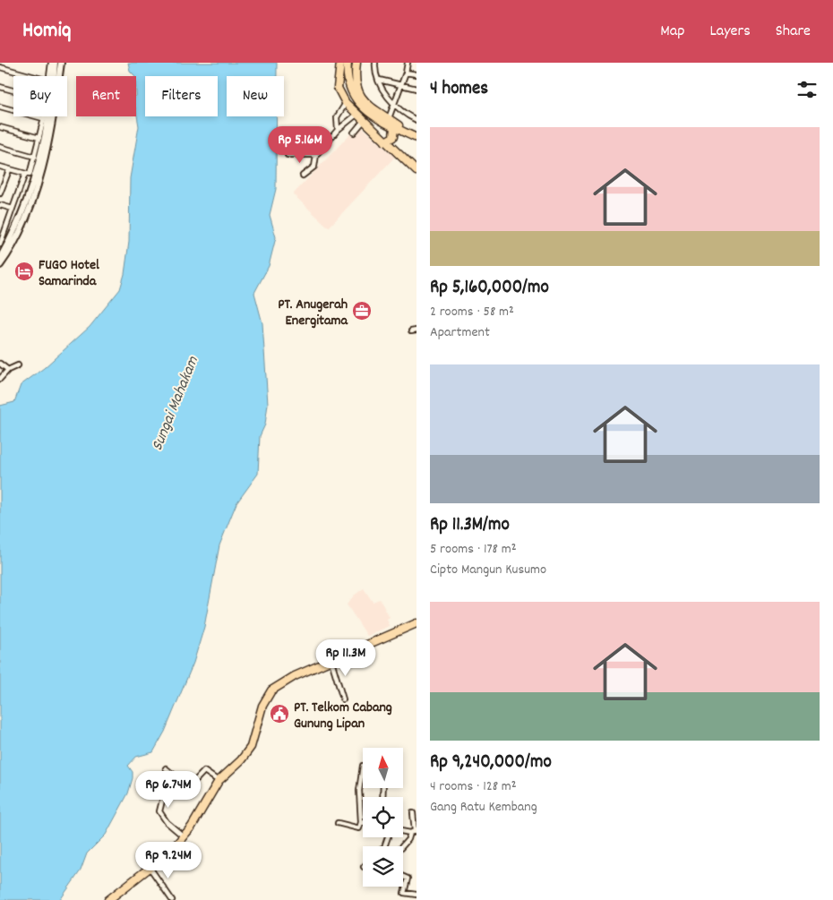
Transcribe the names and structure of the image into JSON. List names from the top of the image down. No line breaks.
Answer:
{"water":["Sungai Mahakam"],"places":{"hotel":["FUGO Hotel Samarinda"],"office":["PT. Anugerah Energitama"],"public building":["PT. Telkom Cabang Gunung Lipan"]},"north":"top","page":{"header":"Homiq","nav":["Map","Layers","Share"],"heading":"4 homes","chip":["Buy","Rent","Filters","New"],"list":[{"name":"Rp 5,160,000/mo","note":"2 rooms · 58 m² · Apartment"},{"name":"Rp 11.3M/mo","note":"5 rooms · 178 m² · Cipto Mangun Kusumo"},{"name":"Rp 9,240,000/mo","note":"4 rooms · 128 m² · Gang Ratu Kembang"}],"price":["Rp 5.16M","Rp 11.3M","Rp 6.74M","Rp 9.24M"]}}
